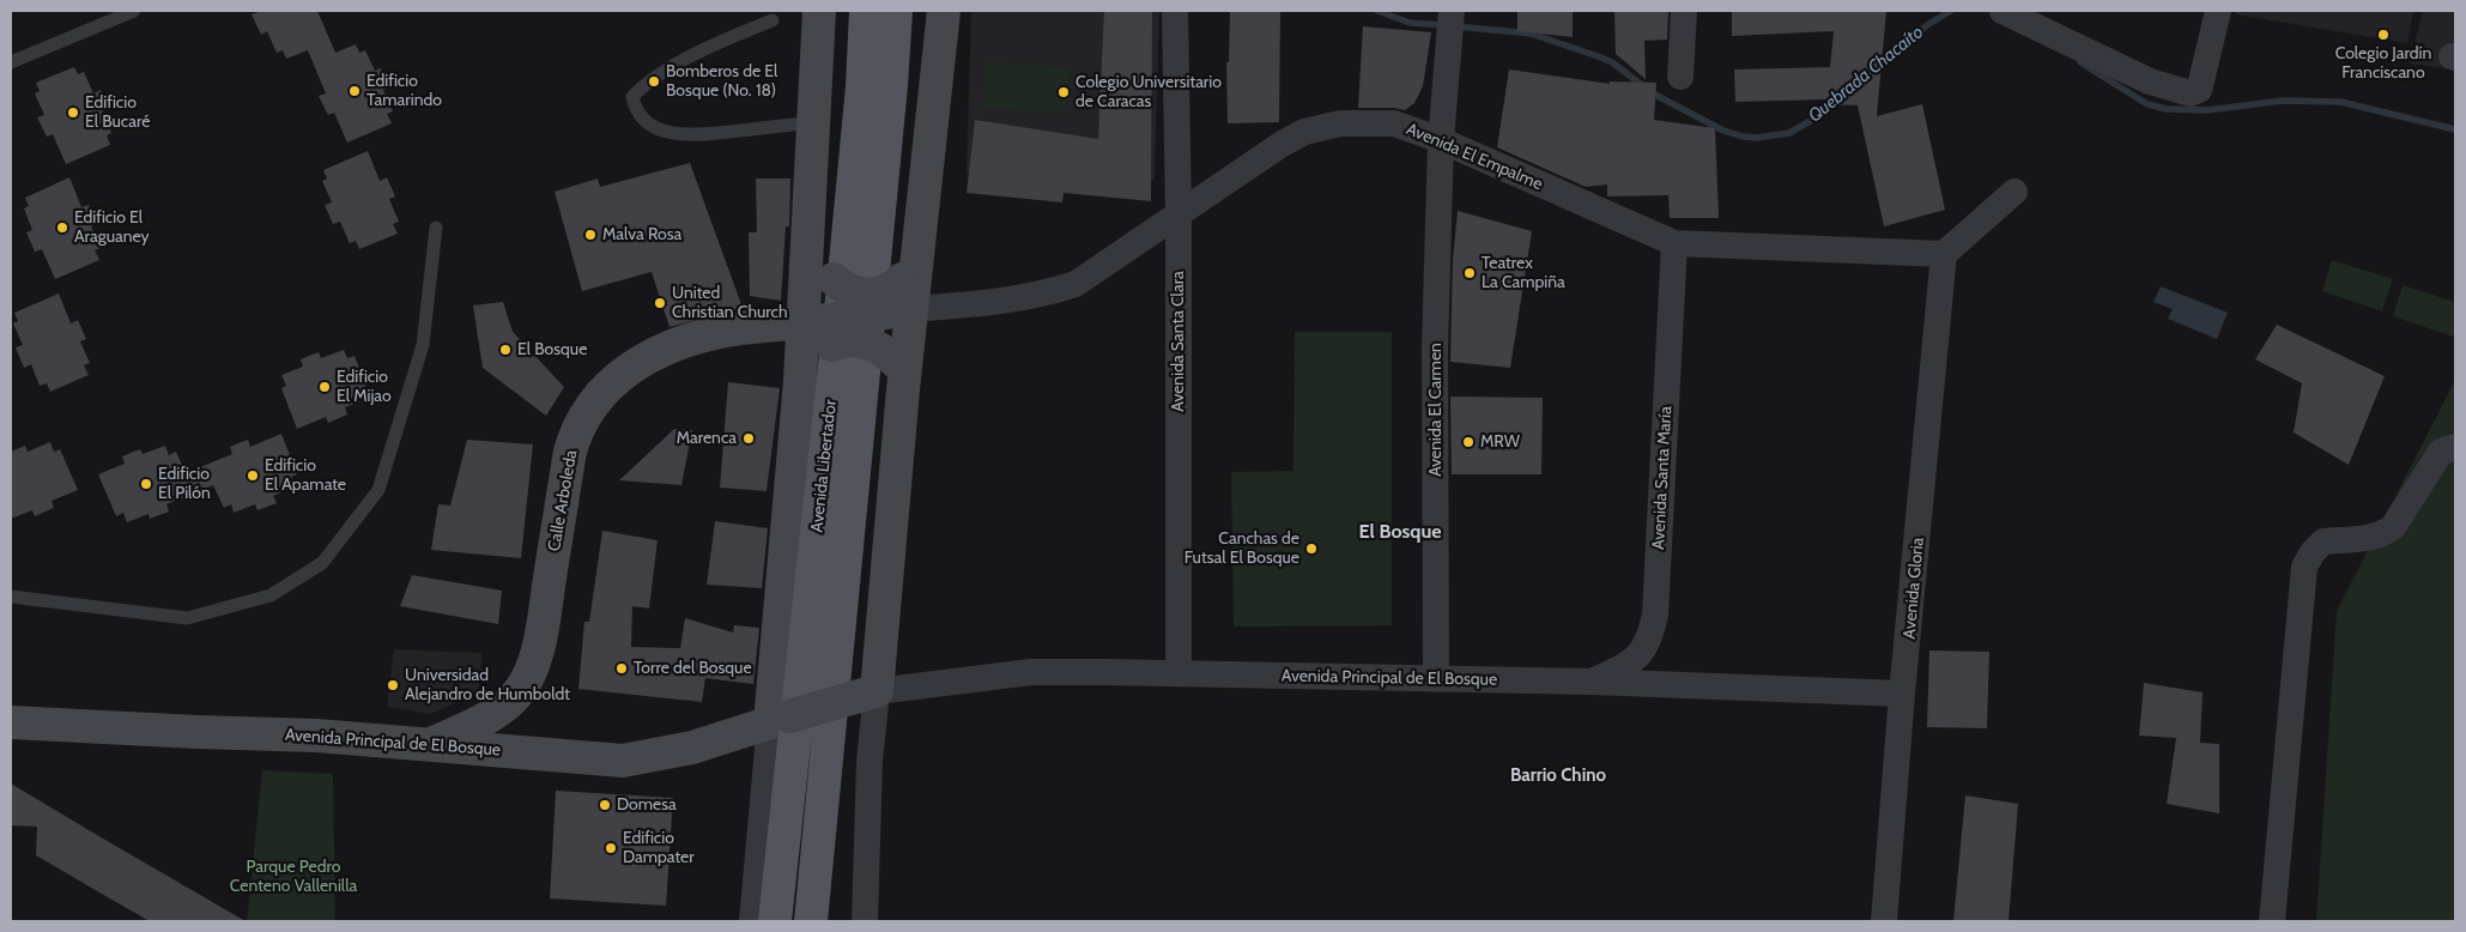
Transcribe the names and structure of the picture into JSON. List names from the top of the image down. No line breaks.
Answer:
{"streets":{"main road":["Avenida Libertador","Calle Arboleda","Avenida Principal de El Bosque"],"street":["Avenida El Empalme","Avenida Santa Clara","Avenida El Carmen","Avenida Santa María","Avenida Gloria"]},"crossings":[["Avenida El Empalme","Avenida Santa Clara"],["Avenida El Empalme","Avenida El Carmen"],["Avenida El Empalme","Avenida Santa María"],["Avenida El Empalme","Avenida Gloria"],["Avenida Santa Clara","Avenida Principal de El Bosque"],["Avenida El Carmen","Avenida Principal de El Bosque"],["Avenida Libertador","Calle Arboleda"],["Avenida Libertador","Avenida Principal de El Bosque"],["Avenida Santa María","Avenida Principal de El Bosque"],["Calle Arboleda","Avenida Principal de El Bosque"],["Avenida Gloria","Avenida Principal de El Bosque"]],"districts":["El Bosque","Barrio Chino"],"water":["Quebrada Chacaíto"],"parks":["Parque Pedro Centeno Vallenilla"],"places":["Colegio Jardín Franciscano","Bomberos de El Bosque (No. 18)","Edificio Tamarindo","Colegio Universitario de Caracas","Edificio El Bucaré","Edificio El Araguaney","Malva Rosa","Teatrex La Campiña","United Christian Church","El Bosque","Edificio El Mijao","Marenca","MRW","Edificio El Apamate","Edificio El Pilón","Canchas de Futsal El Bosque","Torre del Bosque","Universidad Alejandro de Humboldt","Domesa","Edificio Dampater"]}
